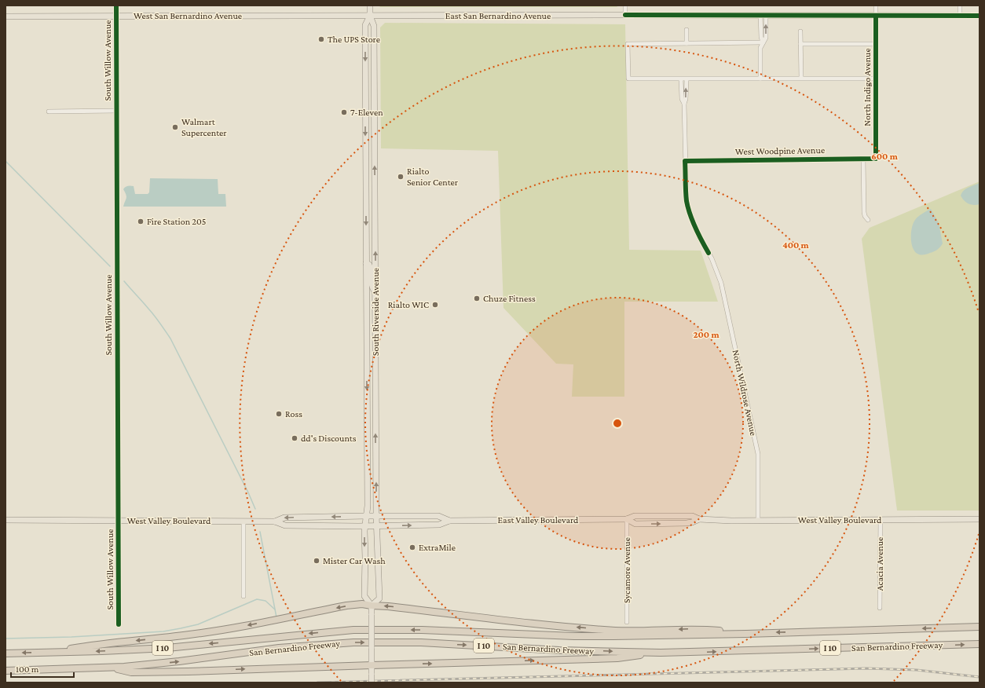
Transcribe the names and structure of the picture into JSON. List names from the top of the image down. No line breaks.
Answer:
{"streets":{"highway":["I 10","San Bernardino Freeway"],"main road":["West San Bernardino Avenue","East San Bernardino Avenue","South Riverside Avenue","East Valley Boulevard","West Valley Boulevard"],"street":["South Willow Avenue","North Indigo Avenue","West Woodpine Avenue","North Wildrose Avenue","Acacia Avenue","Sycamore Avenue"]},"crossings":[["West San Bernardino Avenue","East San Bernardino Avenue"],["West San Bernardino Avenue","South Willow Avenue"],["West San Bernardino Avenue","South Riverside Avenue"],["East San Bernardino Avenue","North Indigo Avenue"],["East San Bernardino Avenue","South Riverside Avenue"],["South Willow Avenue","West Valley Boulevard"],["North Indigo Avenue","West Woodpine Avenue"],["West Woodpine Avenue","North Wildrose Avenue"],["South Riverside Avenue","East Valley Boulevard"],["South Riverside Avenue","West Valley Boulevard"],["North Wildrose Avenue","West Valley Boulevard"],["East Valley Boulevard","West Valley Boulevard"],["East Valley Boulevard","Sycamore Avenue"],["West Valley Boulevard","Acacia Avenue"],["West Valley Boulevard","Sycamore Avenue"]],"places":["The UPS Store","7-Eleven","Walmart Supercenter","Rialto Senior Center","Fire Station 205","Chuze Fitness","Rialto WIC","Ross","dd's Discounts","ExtraMile","Mister Car Wash"],"scale_bar":"100 m","rings":["600 m","400 m","200 m"]}
